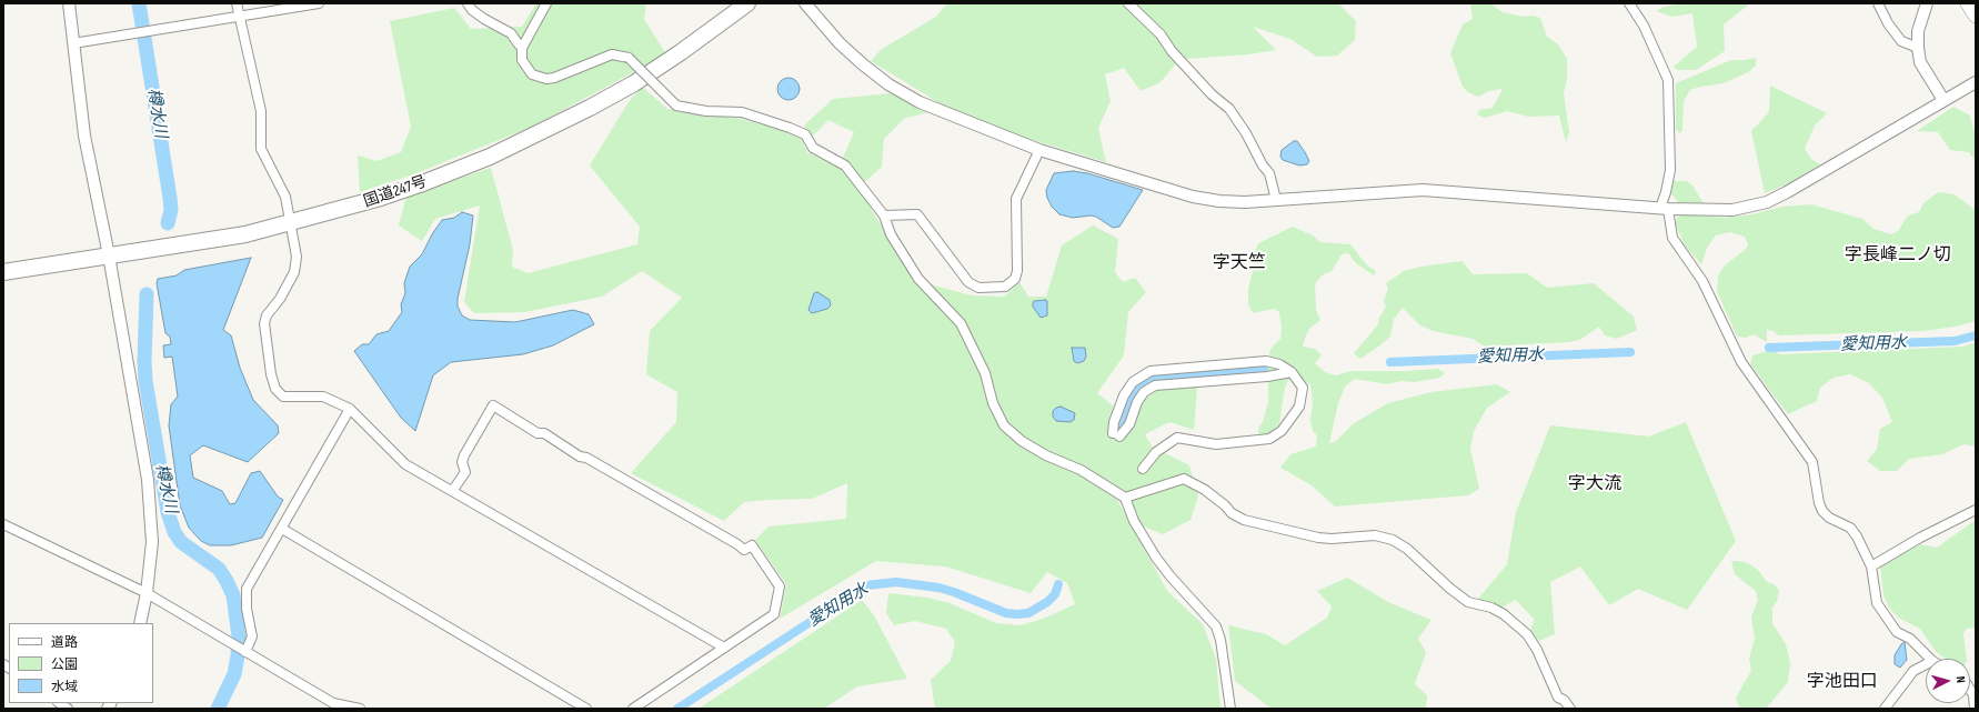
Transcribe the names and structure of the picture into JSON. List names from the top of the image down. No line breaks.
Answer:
{"streets":{"highway":["国道247号"]},"districts":["字長峰二ノ切","字天竺","字大流","字池田口"],"water":["樽水川","愛知用水"],"legend":["道路","公園","水域"],"north":"right"}
